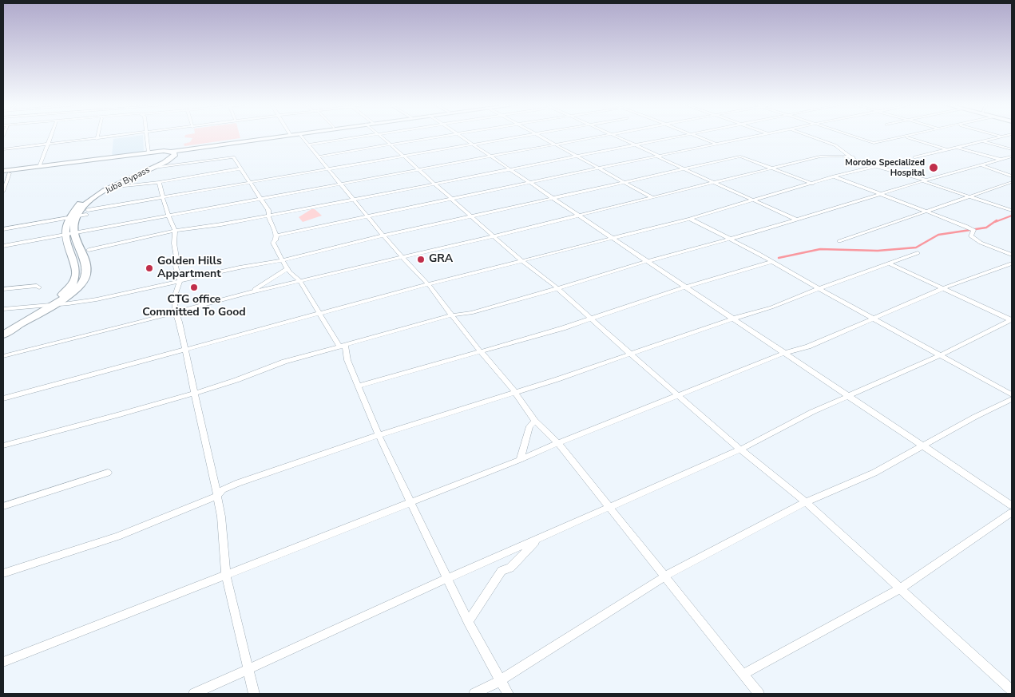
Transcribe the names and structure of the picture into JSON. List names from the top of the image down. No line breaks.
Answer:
{"streets":{"main road":["Juba Bypass"]},"places":["Morobo Specialized Hospital","GRA","Golden Hills Appartment","CTG office Committed To Good"]}
